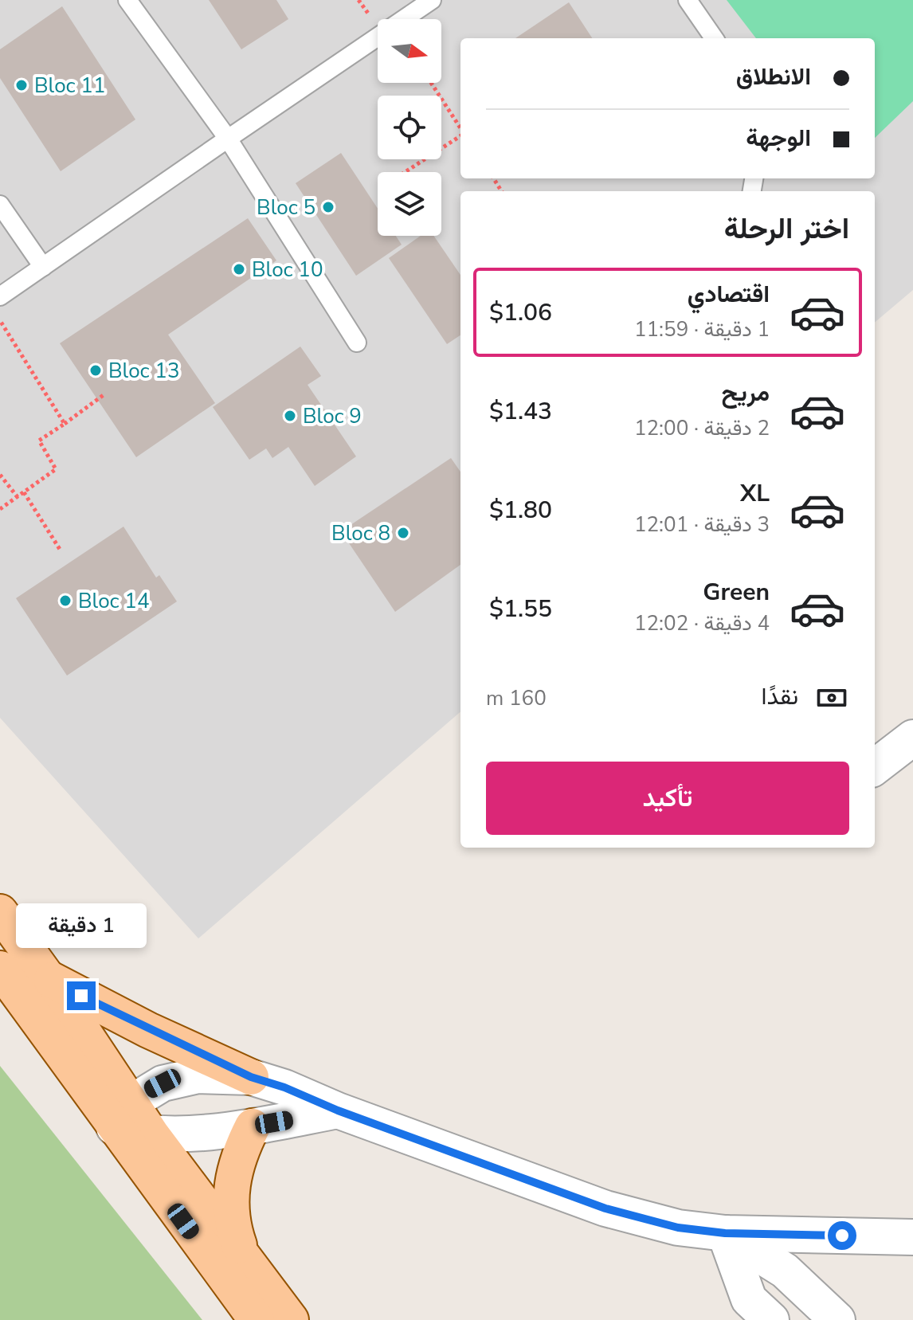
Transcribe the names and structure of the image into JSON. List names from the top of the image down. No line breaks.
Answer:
{"places":["Bloc 11","Bloc 5","Bloc 10","Bloc 13","Bloc 9","Bloc 8","Bloc 14"],"north":"right","page":{"banner":["الانطلاق","الوجهة"],"heading":"اختر الرحلة","list":[{"name":"اقتصادي","note":"1 دقيقة · 11:59","value":"$1.06"},{"name":"مريح","note":"2 دقيقة · 12:00","value":"$1.43"},{"name":"XL","note":"3 دقيقة · 12:01","value":"$1.80"},{"name":"Green","note":"4 دقيقة · 12:02","value":"$1.55"}],"pay":["نقدًا","160 m"],"buttons":"تأكيد","bubble":"1 دقيقة"}}
